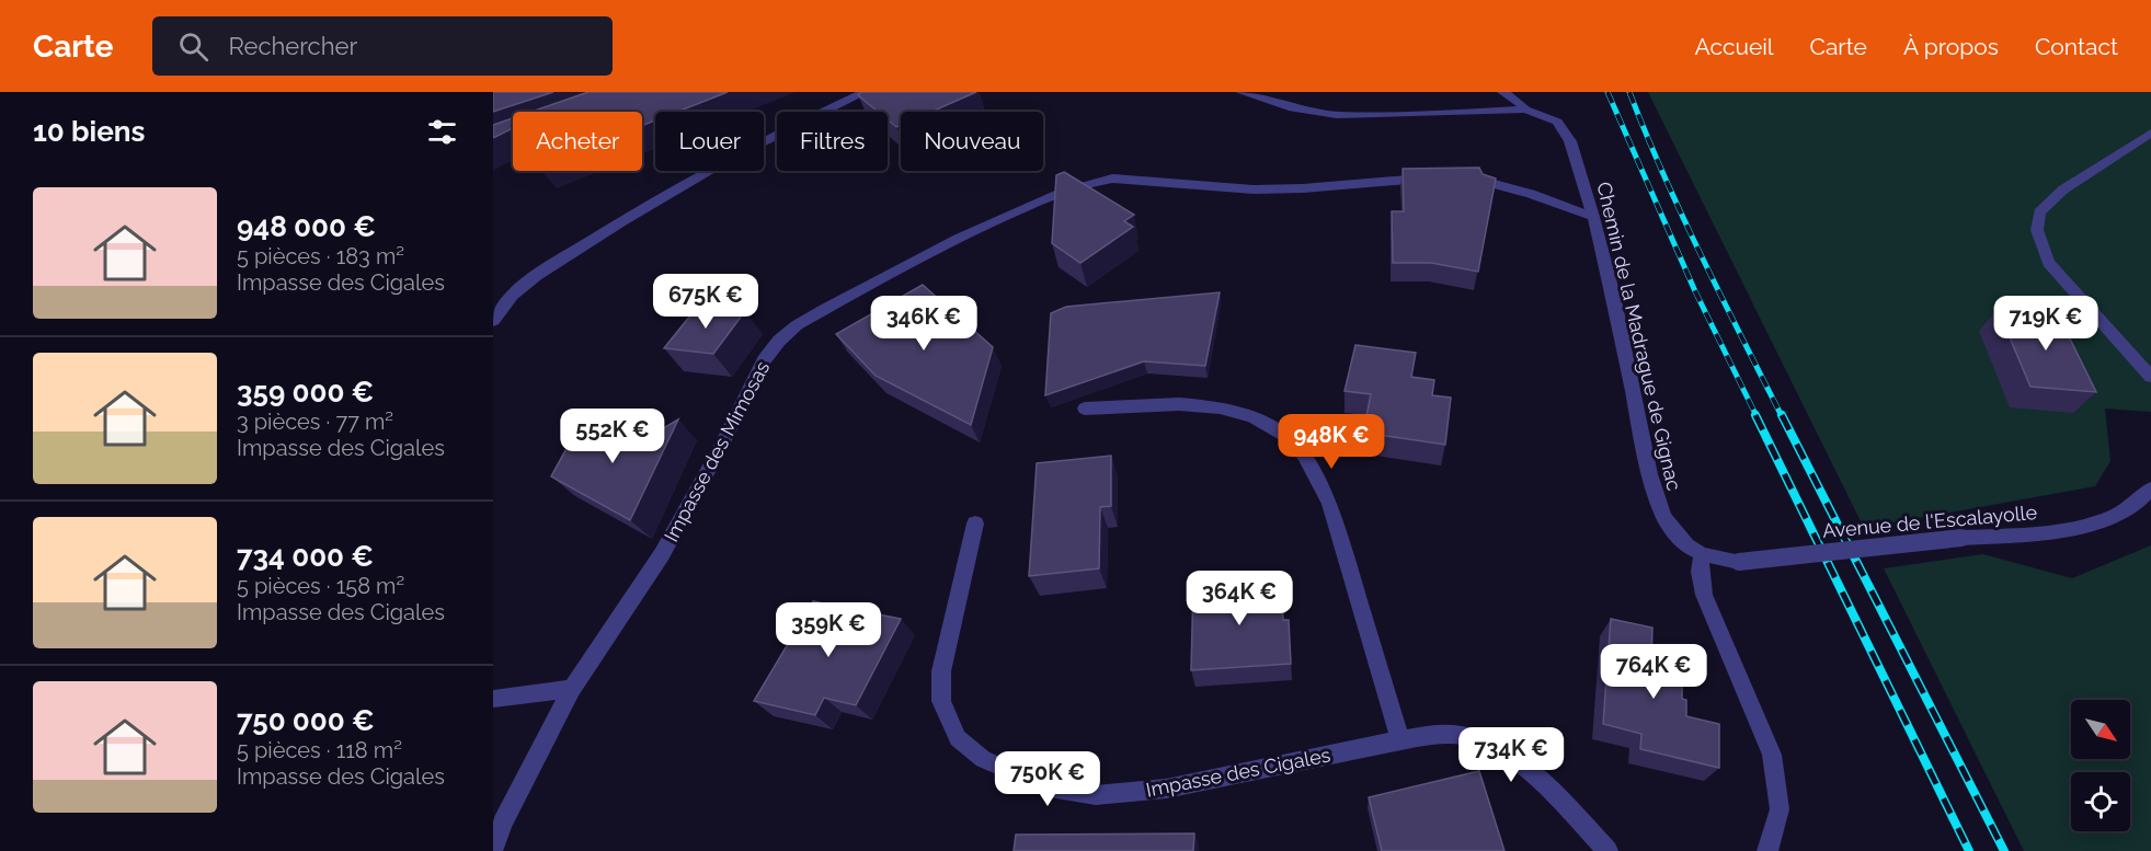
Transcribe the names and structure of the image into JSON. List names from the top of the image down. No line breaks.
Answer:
{"streets":{"street":["Chemin de la Madrague de Gignac","Impasse des Mimosas","Avenue de l'Escalayolle","Impasse des Cigales"]},"crossings":[["Chemin de la Madrague de Gignac","Avenue de l'Escalayolle"]],"north":"bottom right","page":{"header":"Carte","search":"Rechercher","nav":["Accueil","Carte","À propos","Contact"],"heading":"10 biens","chip":["Acheter","Louer","Filtres","Nouveau"],"list":[{"name":"948 000 €","note":"5 pièces · 183 m² · Impasse des Cigales"},{"name":"359 000 €","note":"3 pièces · 77 m² · Impasse des Cigales"},{"name":"734 000 €","note":"5 pièces · 158 m² · Impasse des Cigales"},{"name":"750 000 €","note":"5 pièces · 118 m² · Impasse des Cigales"}],"price":["675K €","346K €","719K €","552K €","948K €","364K €","359K €","764K €","734K €","750K €"]}}
